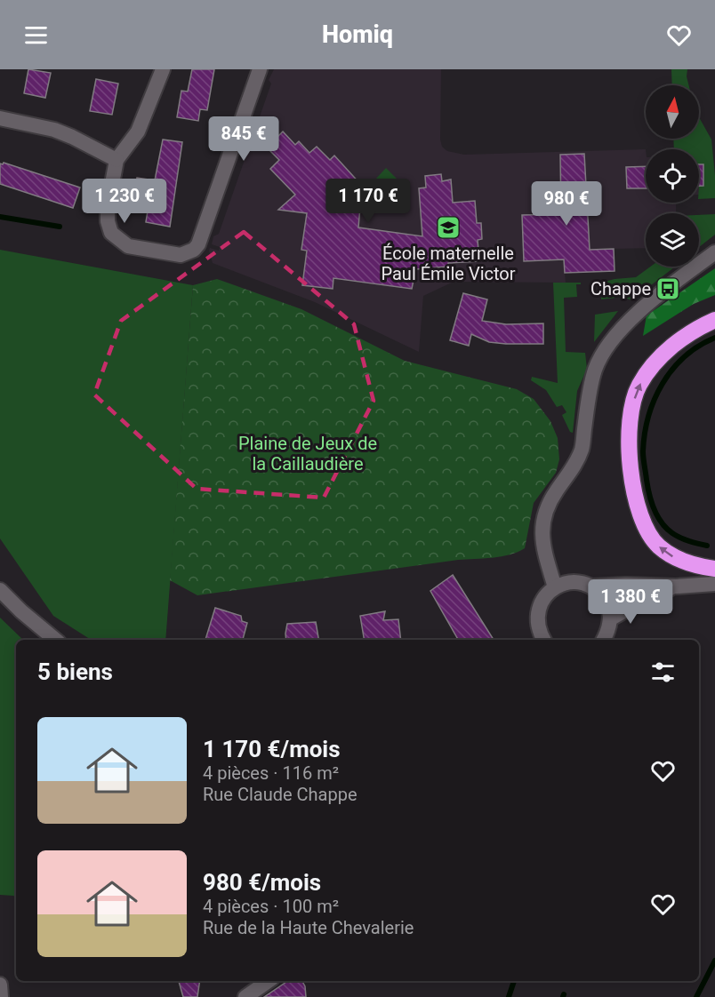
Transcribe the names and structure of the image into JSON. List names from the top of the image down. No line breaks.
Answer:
{"parks":["Plaine de Jeux de la Caillaudière"],"places":{"school or university":["École maternelle Paul Émile Victor"],"bus stop":["Chappe"]},"north":"top","page":{"header":"Homiq","price":["845 €","1 230 €","1 170 €","980 €","1 380 €"],"heading":"5 biens","list":[{"name":"1 170 €/mois","note":"4 pièces · 116 m² · Rue Claude Chappe"},{"name":"980 €/mois","note":"4 pièces · 100 m² · Rue de la Haute Chevalerie"}]}}
